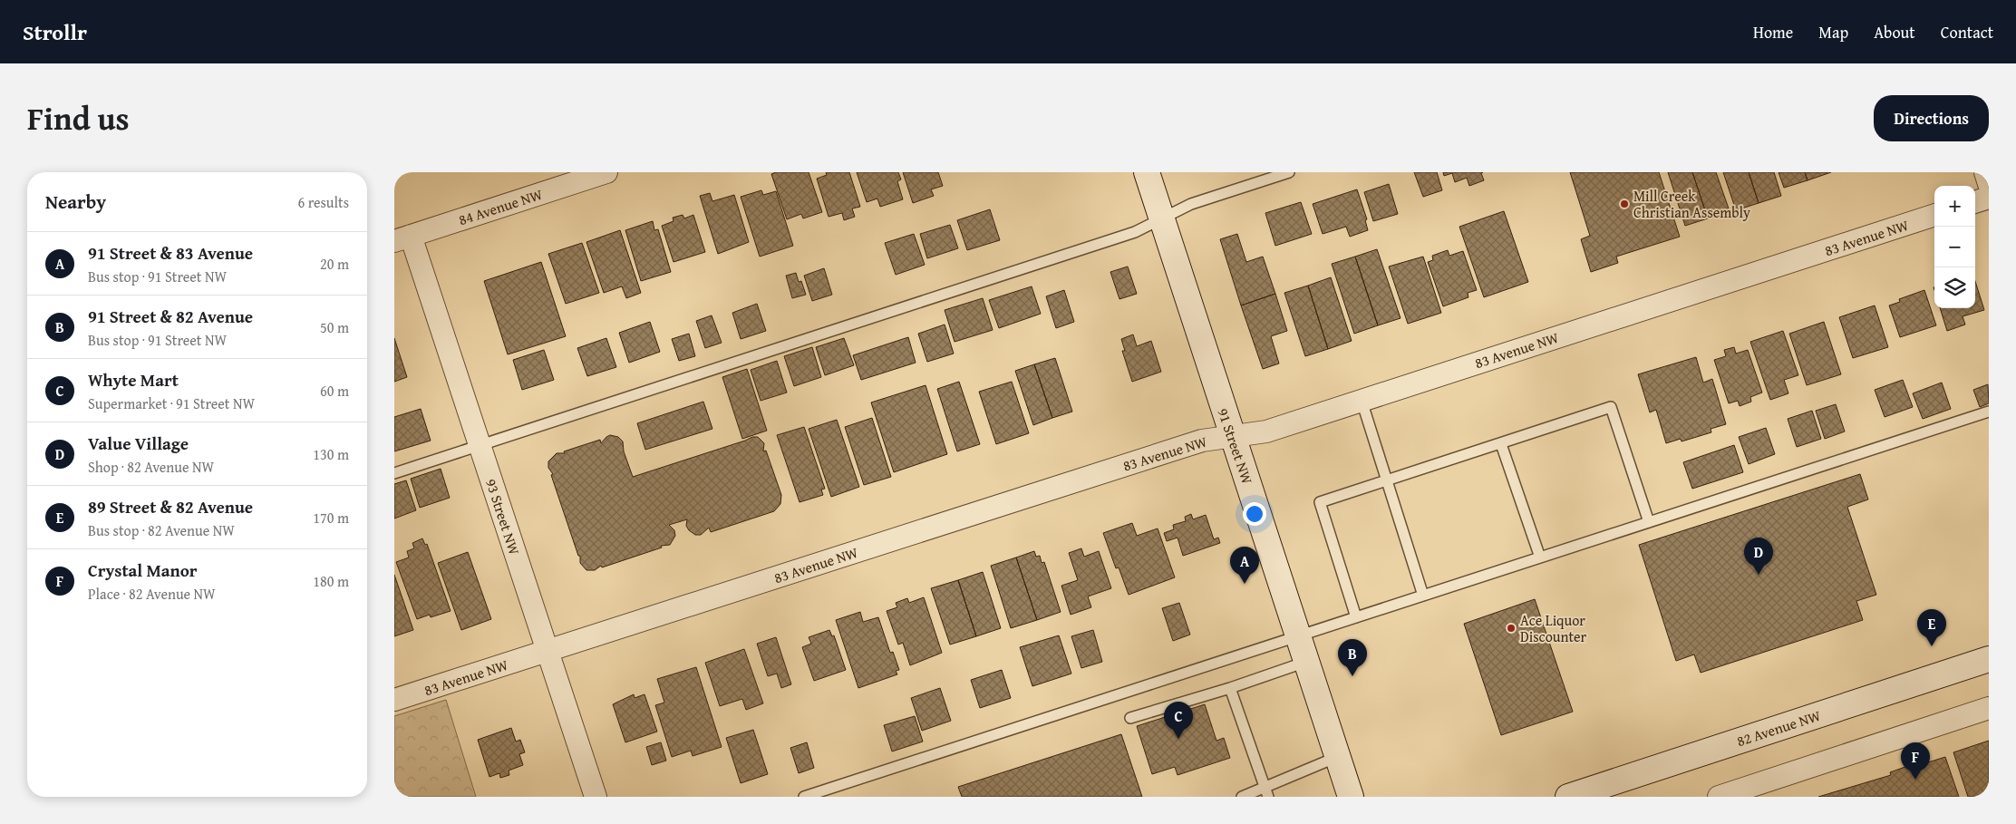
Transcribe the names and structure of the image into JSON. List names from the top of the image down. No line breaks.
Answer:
{"streets":{"street":["84 Avenue NW","83 Avenue NW","91 Street NW","93 Street NW","82 Avenue NW"]},"crossings":[["84 Avenue NW","93 Street NW"],["83 Avenue NW","91 Street NW"],["83 Avenue NW","93 Street NW"]],"places":["Mill Creek Christian Assembly","Ace Liquor Discounter"],"page":{"header":"Strollr","nav":["Home","Map","About","Contact"],"title":"Find us","buttons":"Directions","heading":["Nearby","6 results"],"map_buttons":["+","−"],"list":[{"mark":"A","name":"91 Street & 83 Avenue","note":"Bus stop · 91 Street NW","value":"20 m"},{"mark":"B","name":"91 Street & 82 Avenue","note":"Bus stop · 91 Street NW","value":"50 m"},{"mark":"C","name":"Whyte Mart","note":"Supermarket · 91 Street NW","value":"60 m"},{"mark":"D","name":"Value Village","note":"Shop · 82 Avenue NW","value":"130 m"},{"mark":"E","name":"89 Street & 82 Avenue","note":"Bus stop · 82 Avenue NW","value":"170 m"},{"mark":"F","name":"Crystal Manor","note":"Place · 82 Avenue NW","value":"180 m"}],"pins":["D","A","E","B","C","F"]}}
